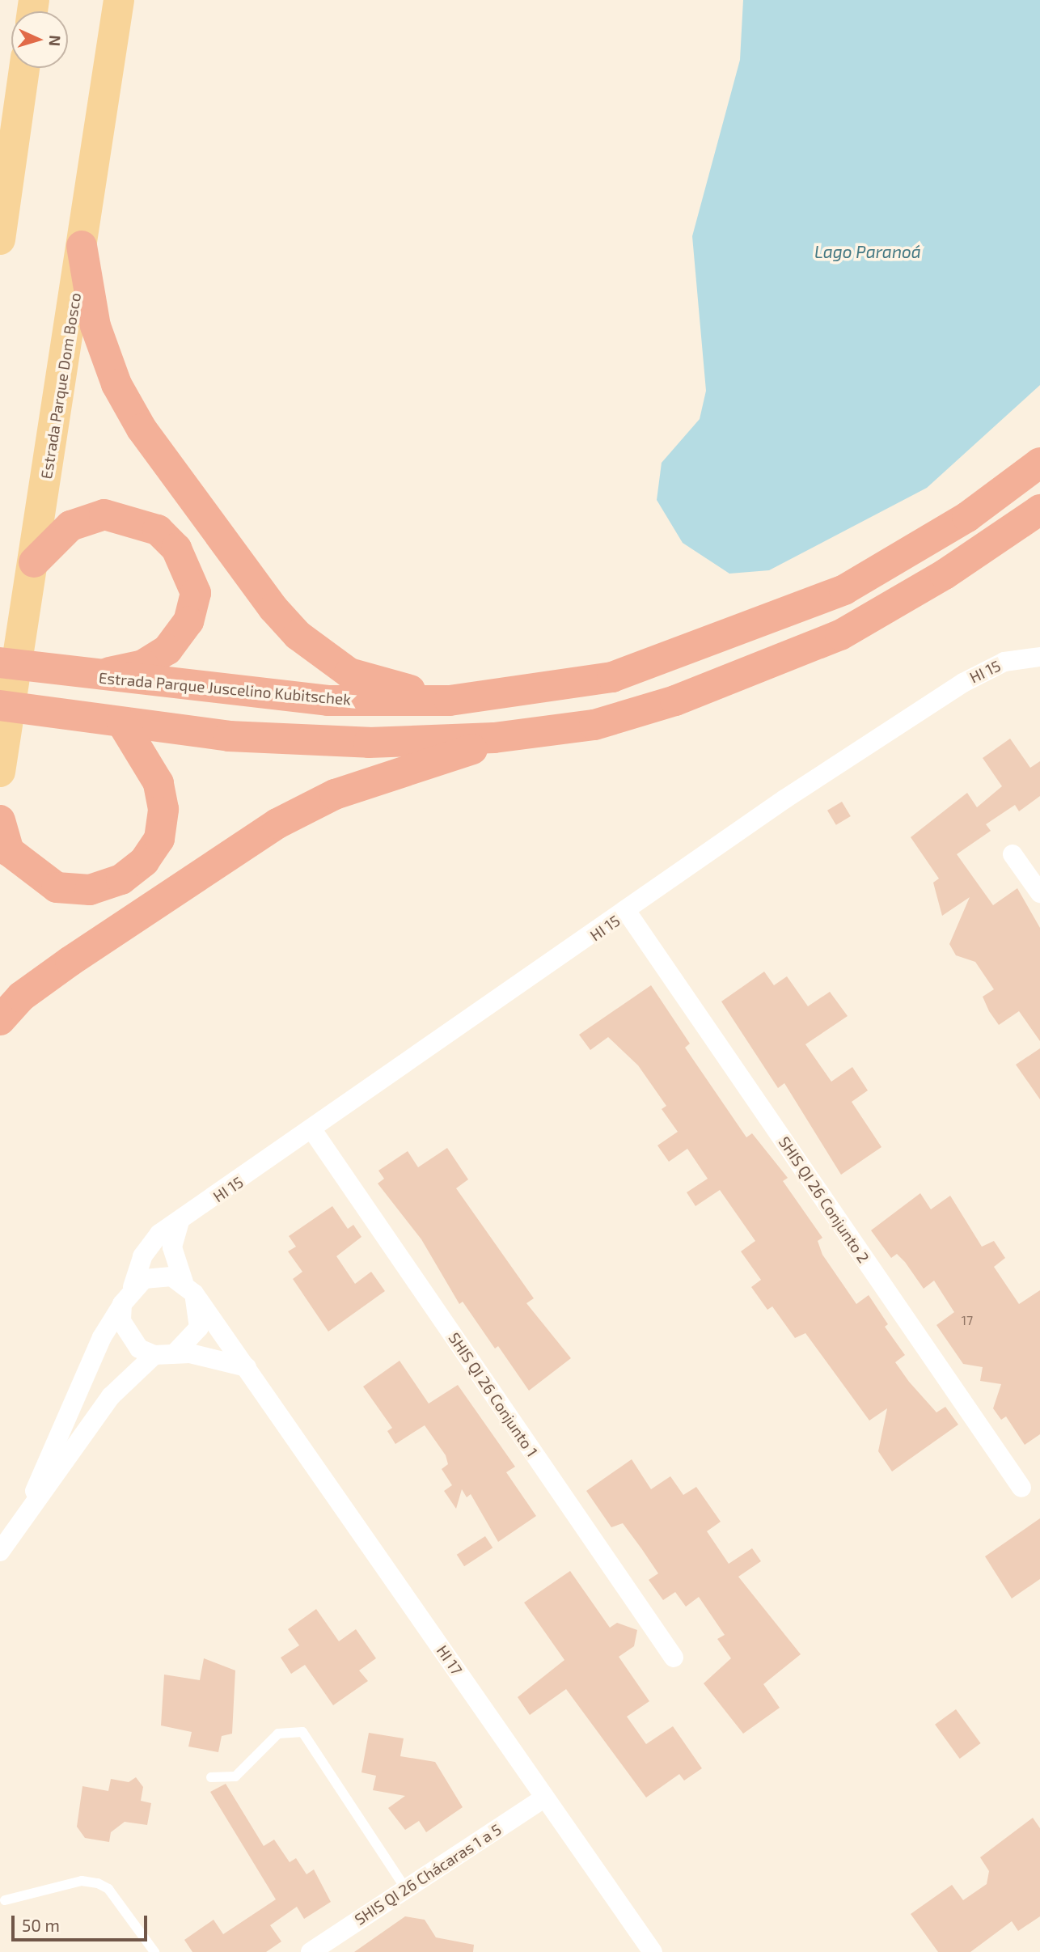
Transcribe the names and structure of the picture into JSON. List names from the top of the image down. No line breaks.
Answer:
{"streets":{"highway":["Estrada Parque Juscelino Kubitschek"],"main road":["Estrada Parque Dom Bosco"],"street":["HI 15","SHIS QI 26 Conjunto 2","SHIS QI 26 Conjunto 1","HI 17","SHIS QI 26 Chácaras 1 a 5"]},"crossings":[["HI 15","SHIS QI 26 Conjunto 2"],["HI 15","SHIS QI 26 Conjunto 1"],["HI 15","HI 17"],["HI 17","SHIS QI 26 Chácaras 1 a 5"]],"water":["Lago Paranoá"],"house_numbers":["17"],"scale_bar":"50 m","north":"right"}
